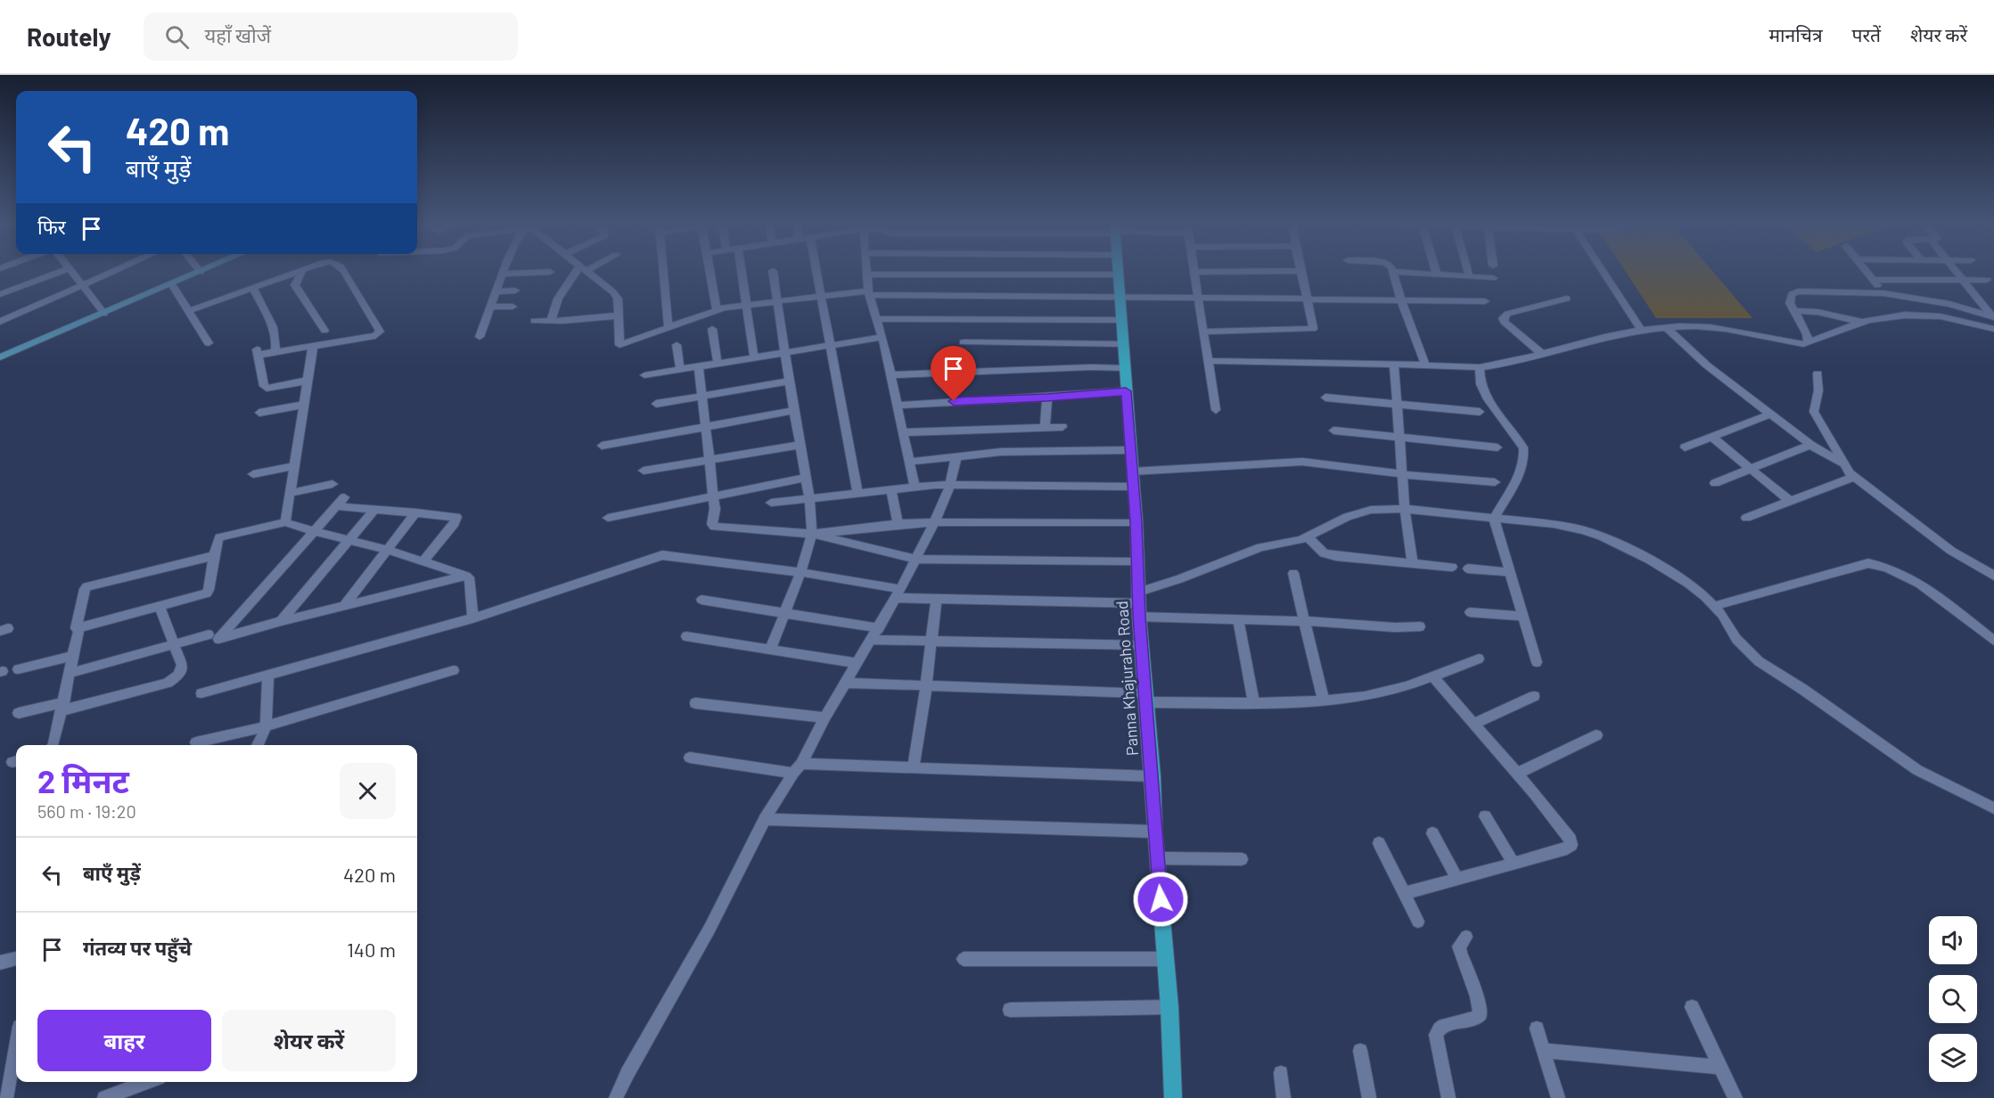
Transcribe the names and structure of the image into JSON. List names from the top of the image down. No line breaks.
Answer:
{"streets":{"main road":["Panna Khajuraho Road"]},"page":{"header":"Routely","search":"यहाँ खोजें","nav":["मानचित्र","परतें","शेयर करें"],"turn":["420 m","बाएँ मुड़ें"],"then":"फिर","heading":["2 मिनट","560 m · 19:20"],"list":[{"name":"बाएँ मुड़ें","value":"420 m"},{"name":"गंतव्य पर पहुँचे","value":"140 m"}],"buttons":["बाहर","शेयर करें"]}}
